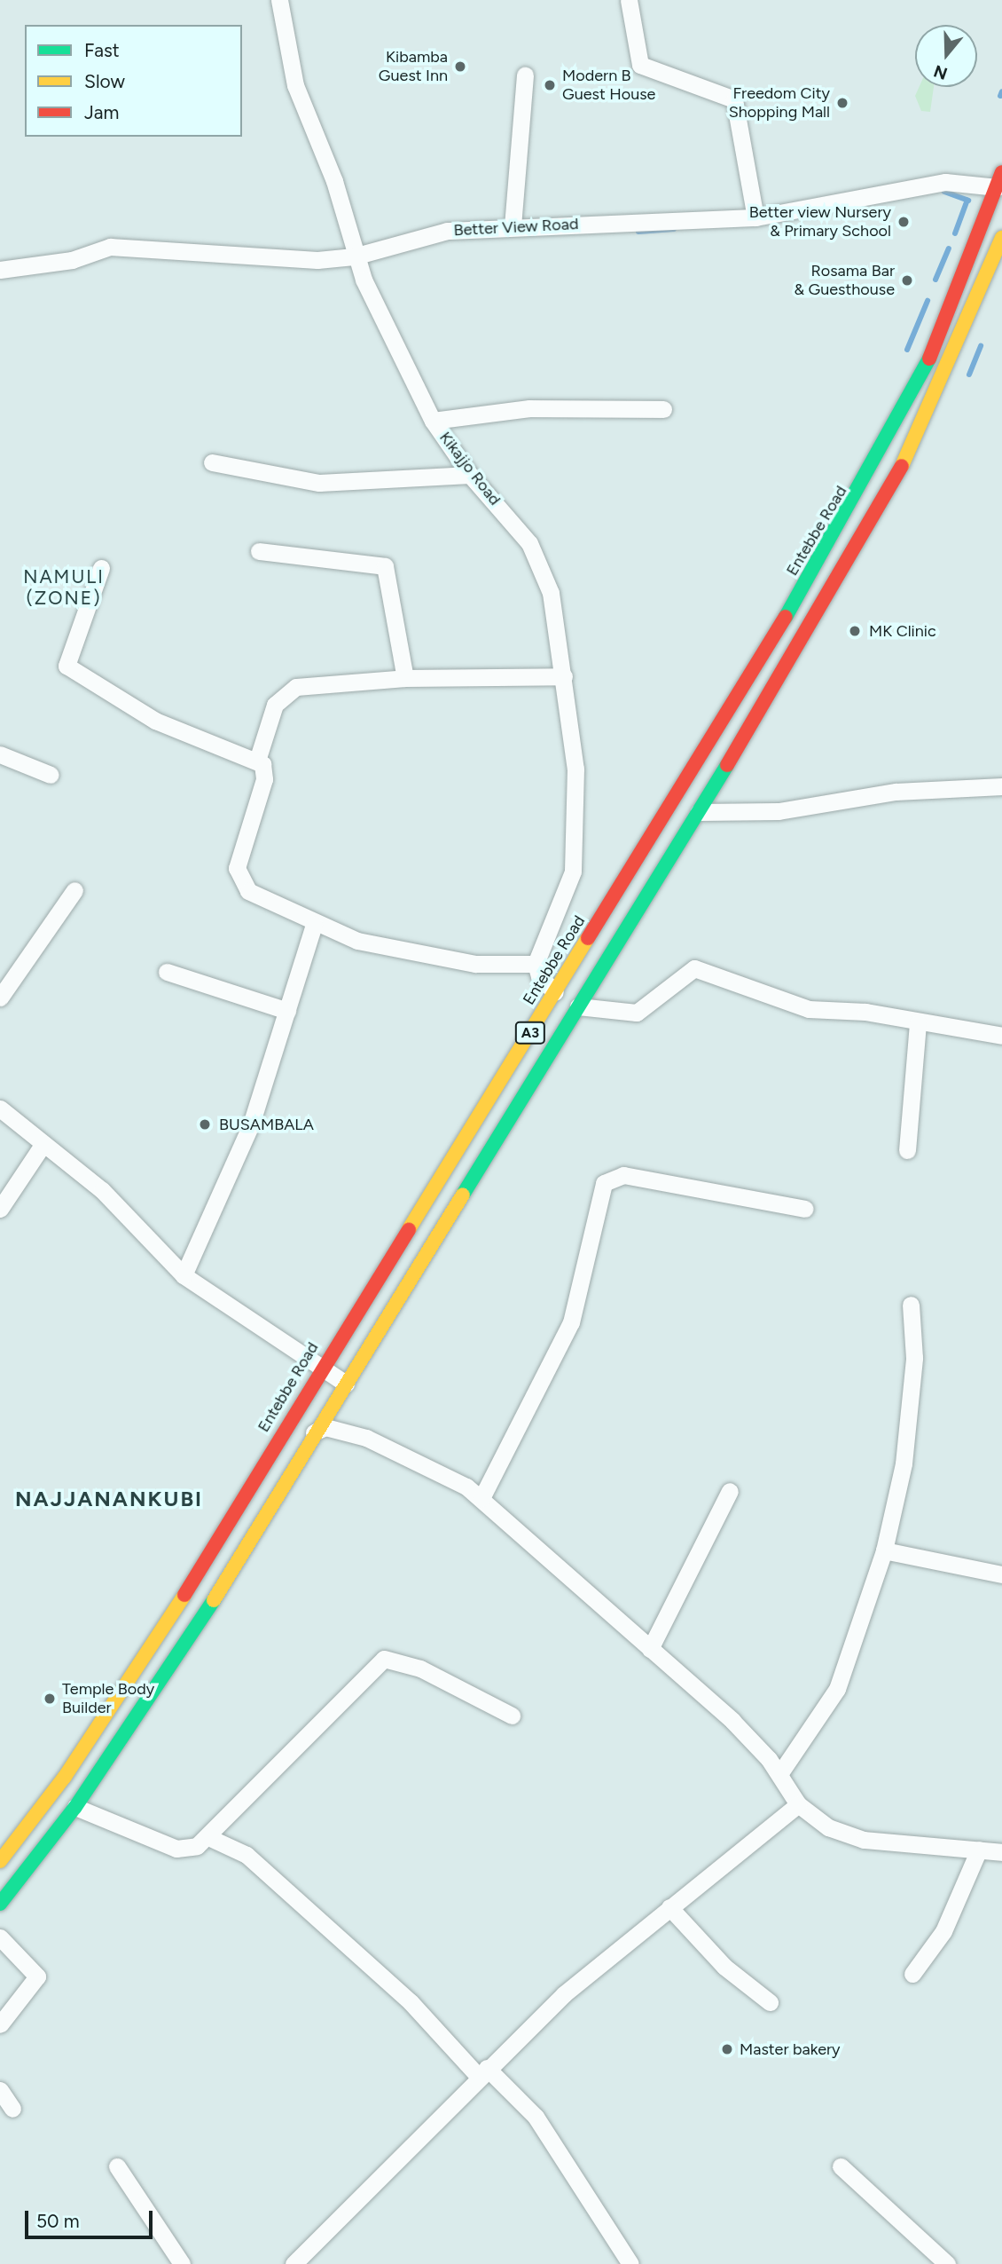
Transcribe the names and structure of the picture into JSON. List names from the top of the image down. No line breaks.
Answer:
{"streets":{"main road":["Entebbe Road","A3"],"street":["Better View Road","Kikajjo Road"]},"crossings":[["Better View Road","Kikajjo Road"],["Better View Road","Entebbe Road"]],"districts":["NAMULI (ZONE)","NAJJANANKUBI"],"places":["Kibamba Guest Inn","Modern B Guest House","Freedom City Shopping Mall","Better view Nursery & Primary School","Rosama Bar & Guesthouse","MK Clinic","BUSAMBALA","Temple Body Builder","Master bakery"],"legend":["Fast","Slow","Jam"],"scale_bar":"50 m","north":"bottom"}
